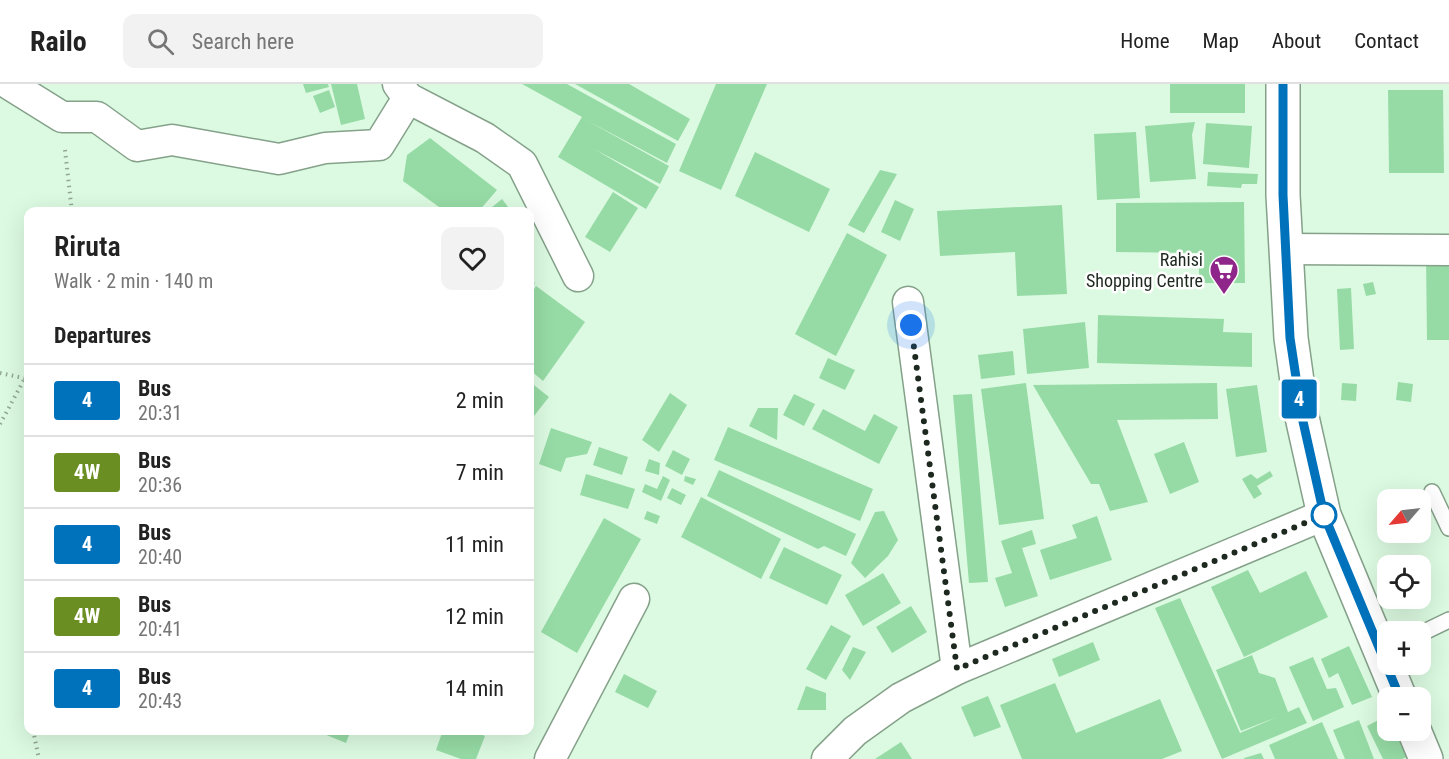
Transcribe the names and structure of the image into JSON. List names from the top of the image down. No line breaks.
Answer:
{"places":{"supermarket":["Rahisi Shopping Centre"]},"lines":["bus line 4"],"north":"bottom left","page":{"header":"Railo","search":"Search here","nav":["Home","Map","About","Contact"],"on_map":"4","heading":[["Riruta","Walk · 2 min · 140 m"],"Departures"],"list":[{"mark":"4","name":"Bus","note":"20:31","value":"2 min"},{"mark":"4W","name":"Bus","note":"20:36","value":"7 min"},{"mark":"4","name":"Bus","note":"20:40","value":"11 min"},{"mark":"4W","name":"Bus","note":"20:41","value":"12 min"},{"mark":"4","name":"Bus","note":"20:43","value":"14 min"}],"map_buttons":["+","−"]}}
